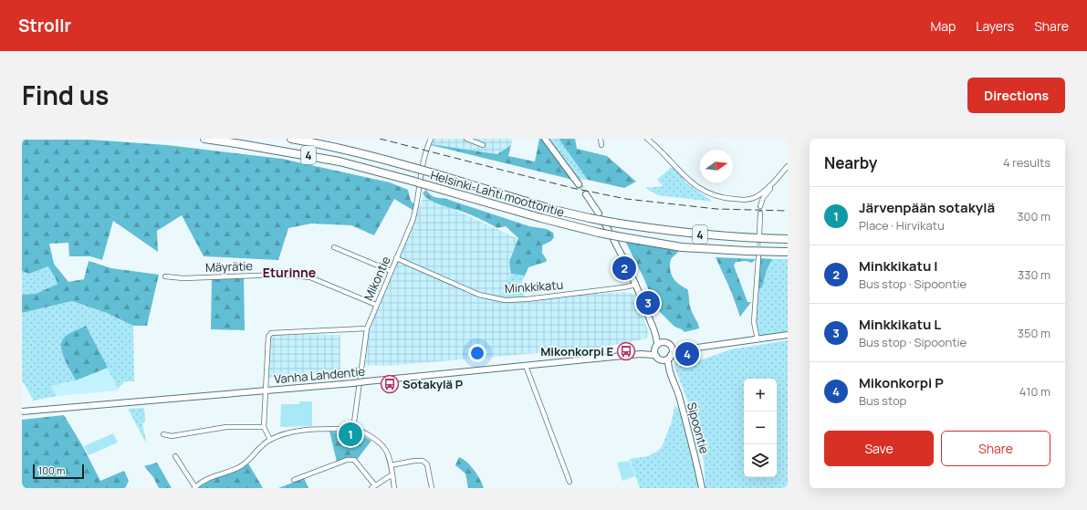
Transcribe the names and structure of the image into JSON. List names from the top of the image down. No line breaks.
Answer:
{"streets":{"highway":["4","Helsinki-Lahti moottoritie"],"main road":["Vanha Lahdentie","Sipoontie"],"street":["Mäyrätie","Mikontie","Minkkikatu"]},"crossings":[["Mäyrätie","Mikontie"],["Mikontie","Minkkikatu"],["Vanha Lahdentie","Sipoontie"]],"districts":["Eturinne"],"places":{"bus stop":["Mikonkorpi E","Sotakylä P"]},"scale_bar":"100 m","north":"right","page":{"header":"Strollr","nav":["Map","Layers","Share"],"title":"Find us","buttons":["Directions",["Save","Share"]],"heading":["Nearby","4 results"],"list":[{"mark":"1","name":"Järvenpään sotakylä","note":"Place · Hirvikatu","value":"300 m"},{"mark":"2","name":"Minkkikatu I","note":"Bus stop · Sipoontie","value":"330 m"},{"mark":"3","name":"Minkkikatu L","note":"Bus stop · Sipoontie","value":"350 m"},{"mark":"4","name":"Mikonkorpi P","note":"Bus stop","value":"410 m"}],"pins":["2","3","4","1"],"map_buttons":["+","−"],"scale":"100 m"}}
